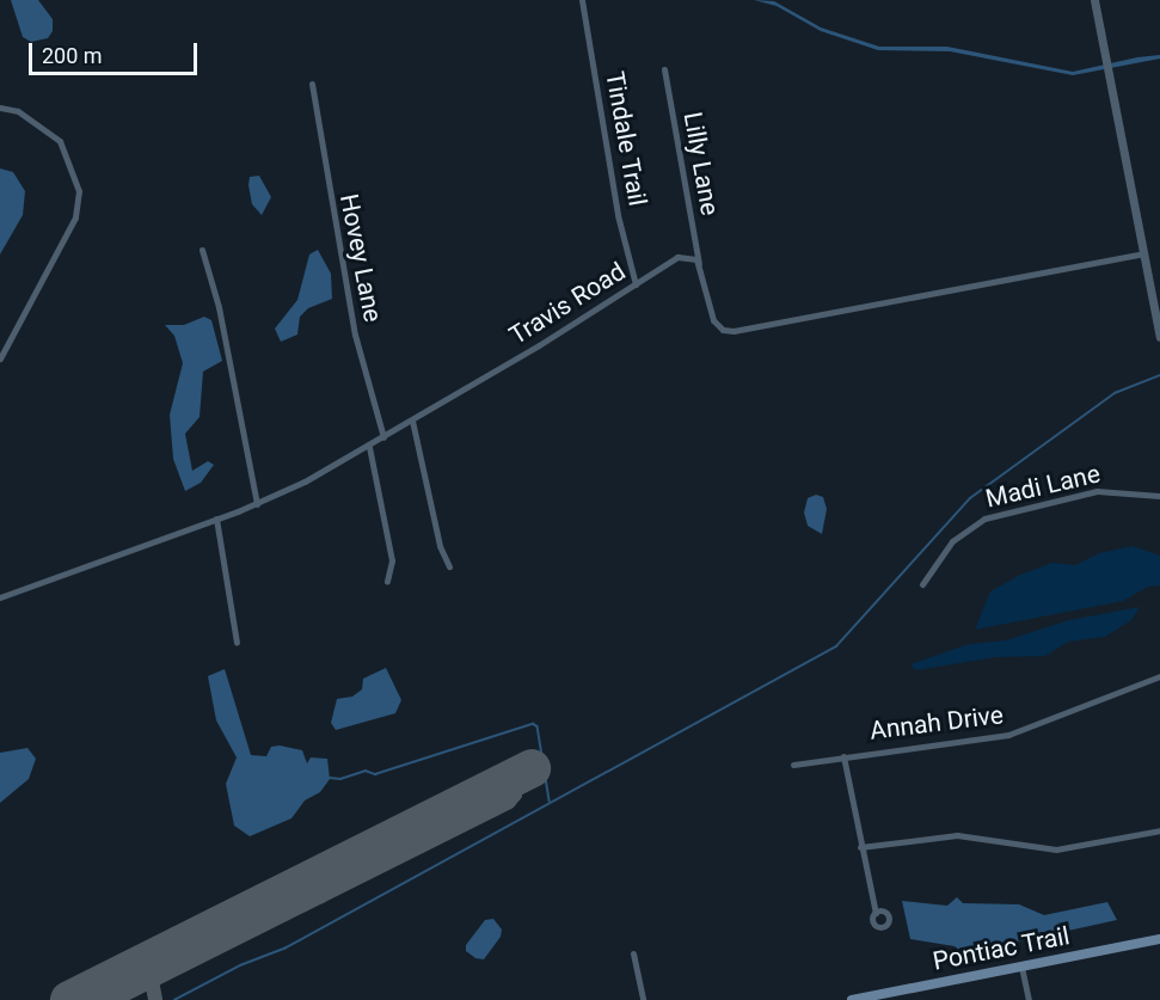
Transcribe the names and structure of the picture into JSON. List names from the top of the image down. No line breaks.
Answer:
{"streets":{"main road":["Pontiac Trail"],"street":["Tindale Trail","Lilly Lane","Hovey Lane","Travis Road","Madi Lane","Annah Drive"]},"crossings":[["Tindale Trail","Travis Road"],["Lilly Lane","Travis Road"],["Hovey Lane","Travis Road"]],"scale_bar":"200 m"}
